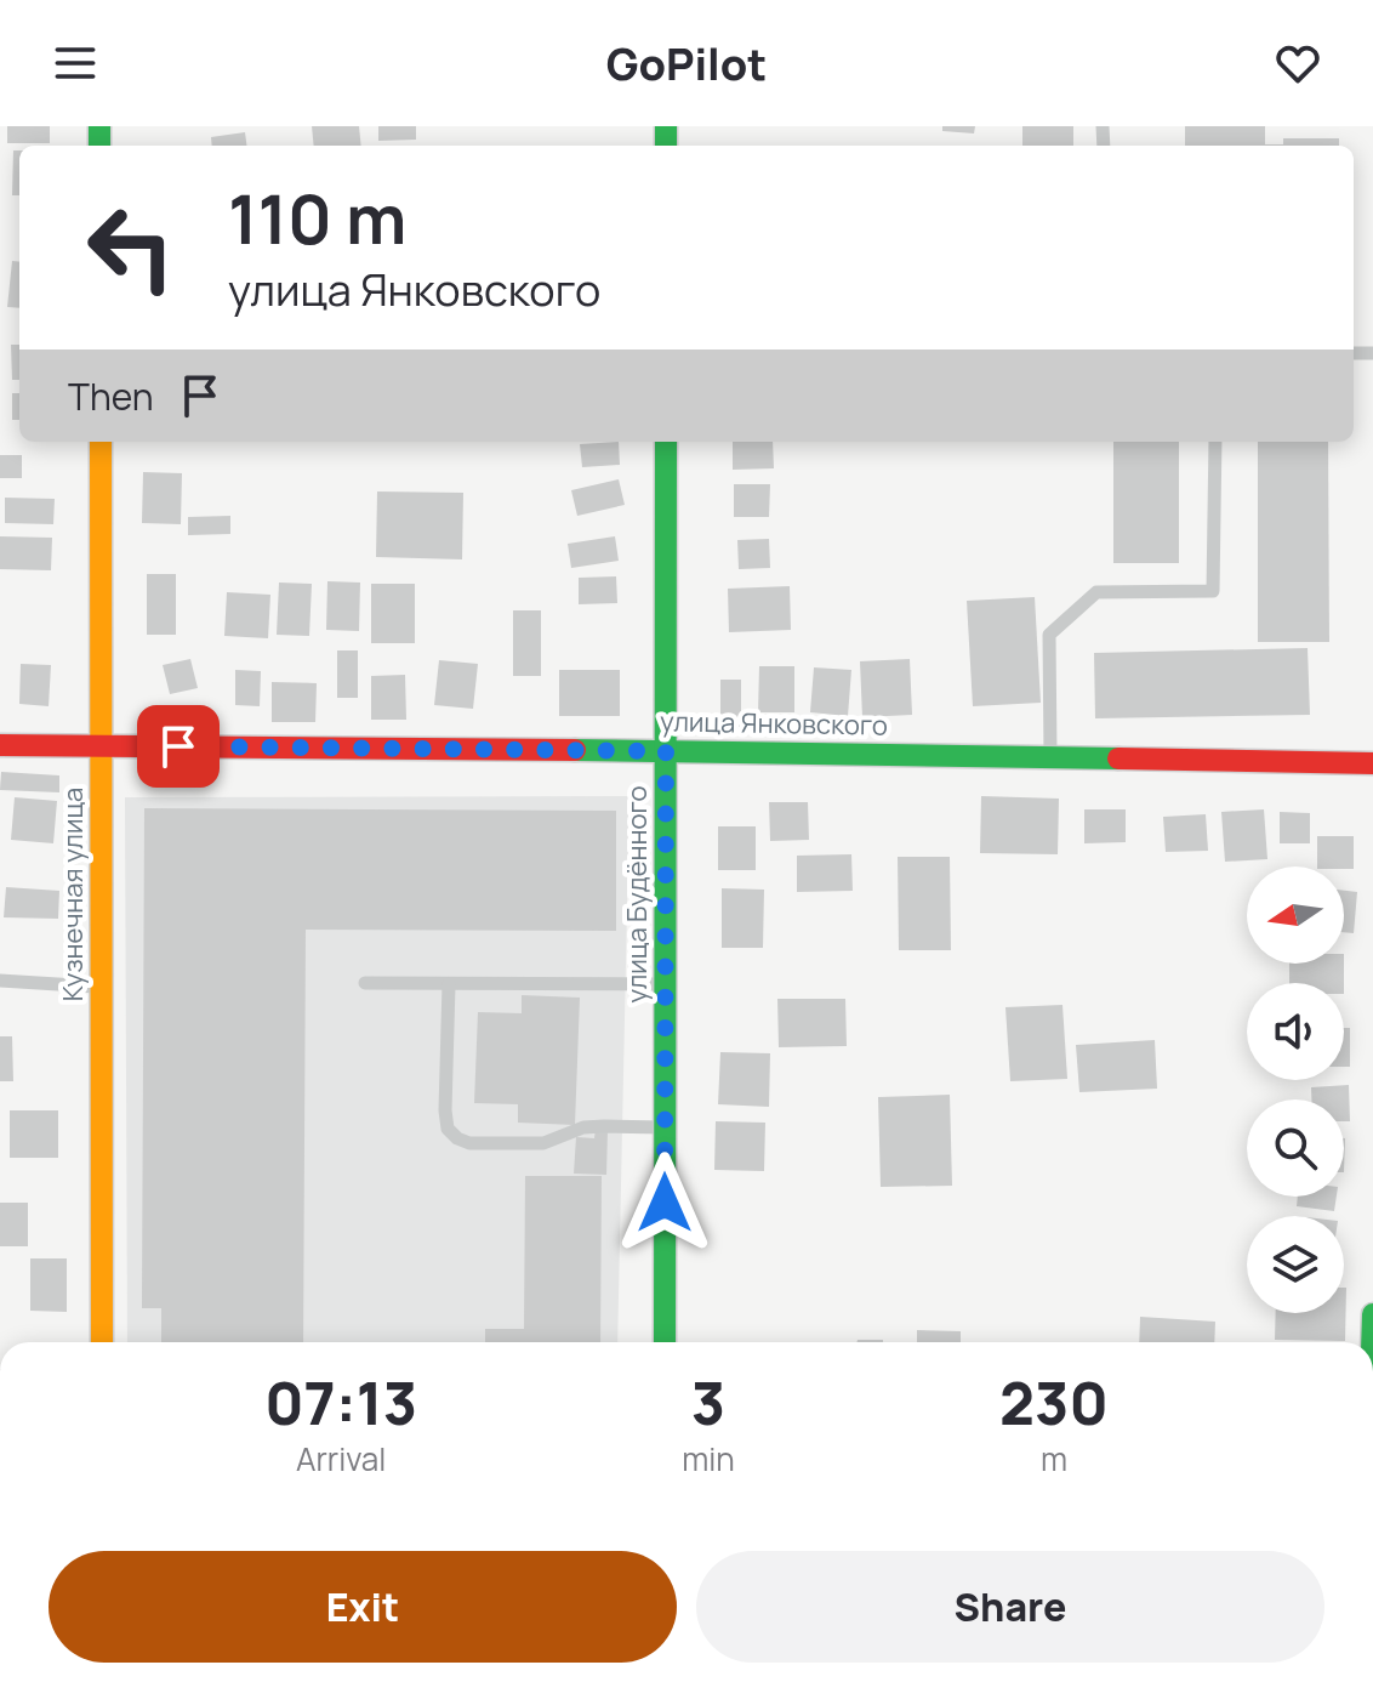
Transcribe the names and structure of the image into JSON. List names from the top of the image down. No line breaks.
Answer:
{"streets":{"street":["улица Янковского","Кузнечная улица","улица Будённого"]},"crossings":[["улица Янковского","Кузнечная улица"],["улица Янковского","улица Будённого"]],"north":"left","page":{"header":"GoPilot","turn":["110 m","улица Янковского"],"then":"Then","eta":["07:13","Arrival","3","min","230","m"],"buttons":["Exit","Share"]}}
